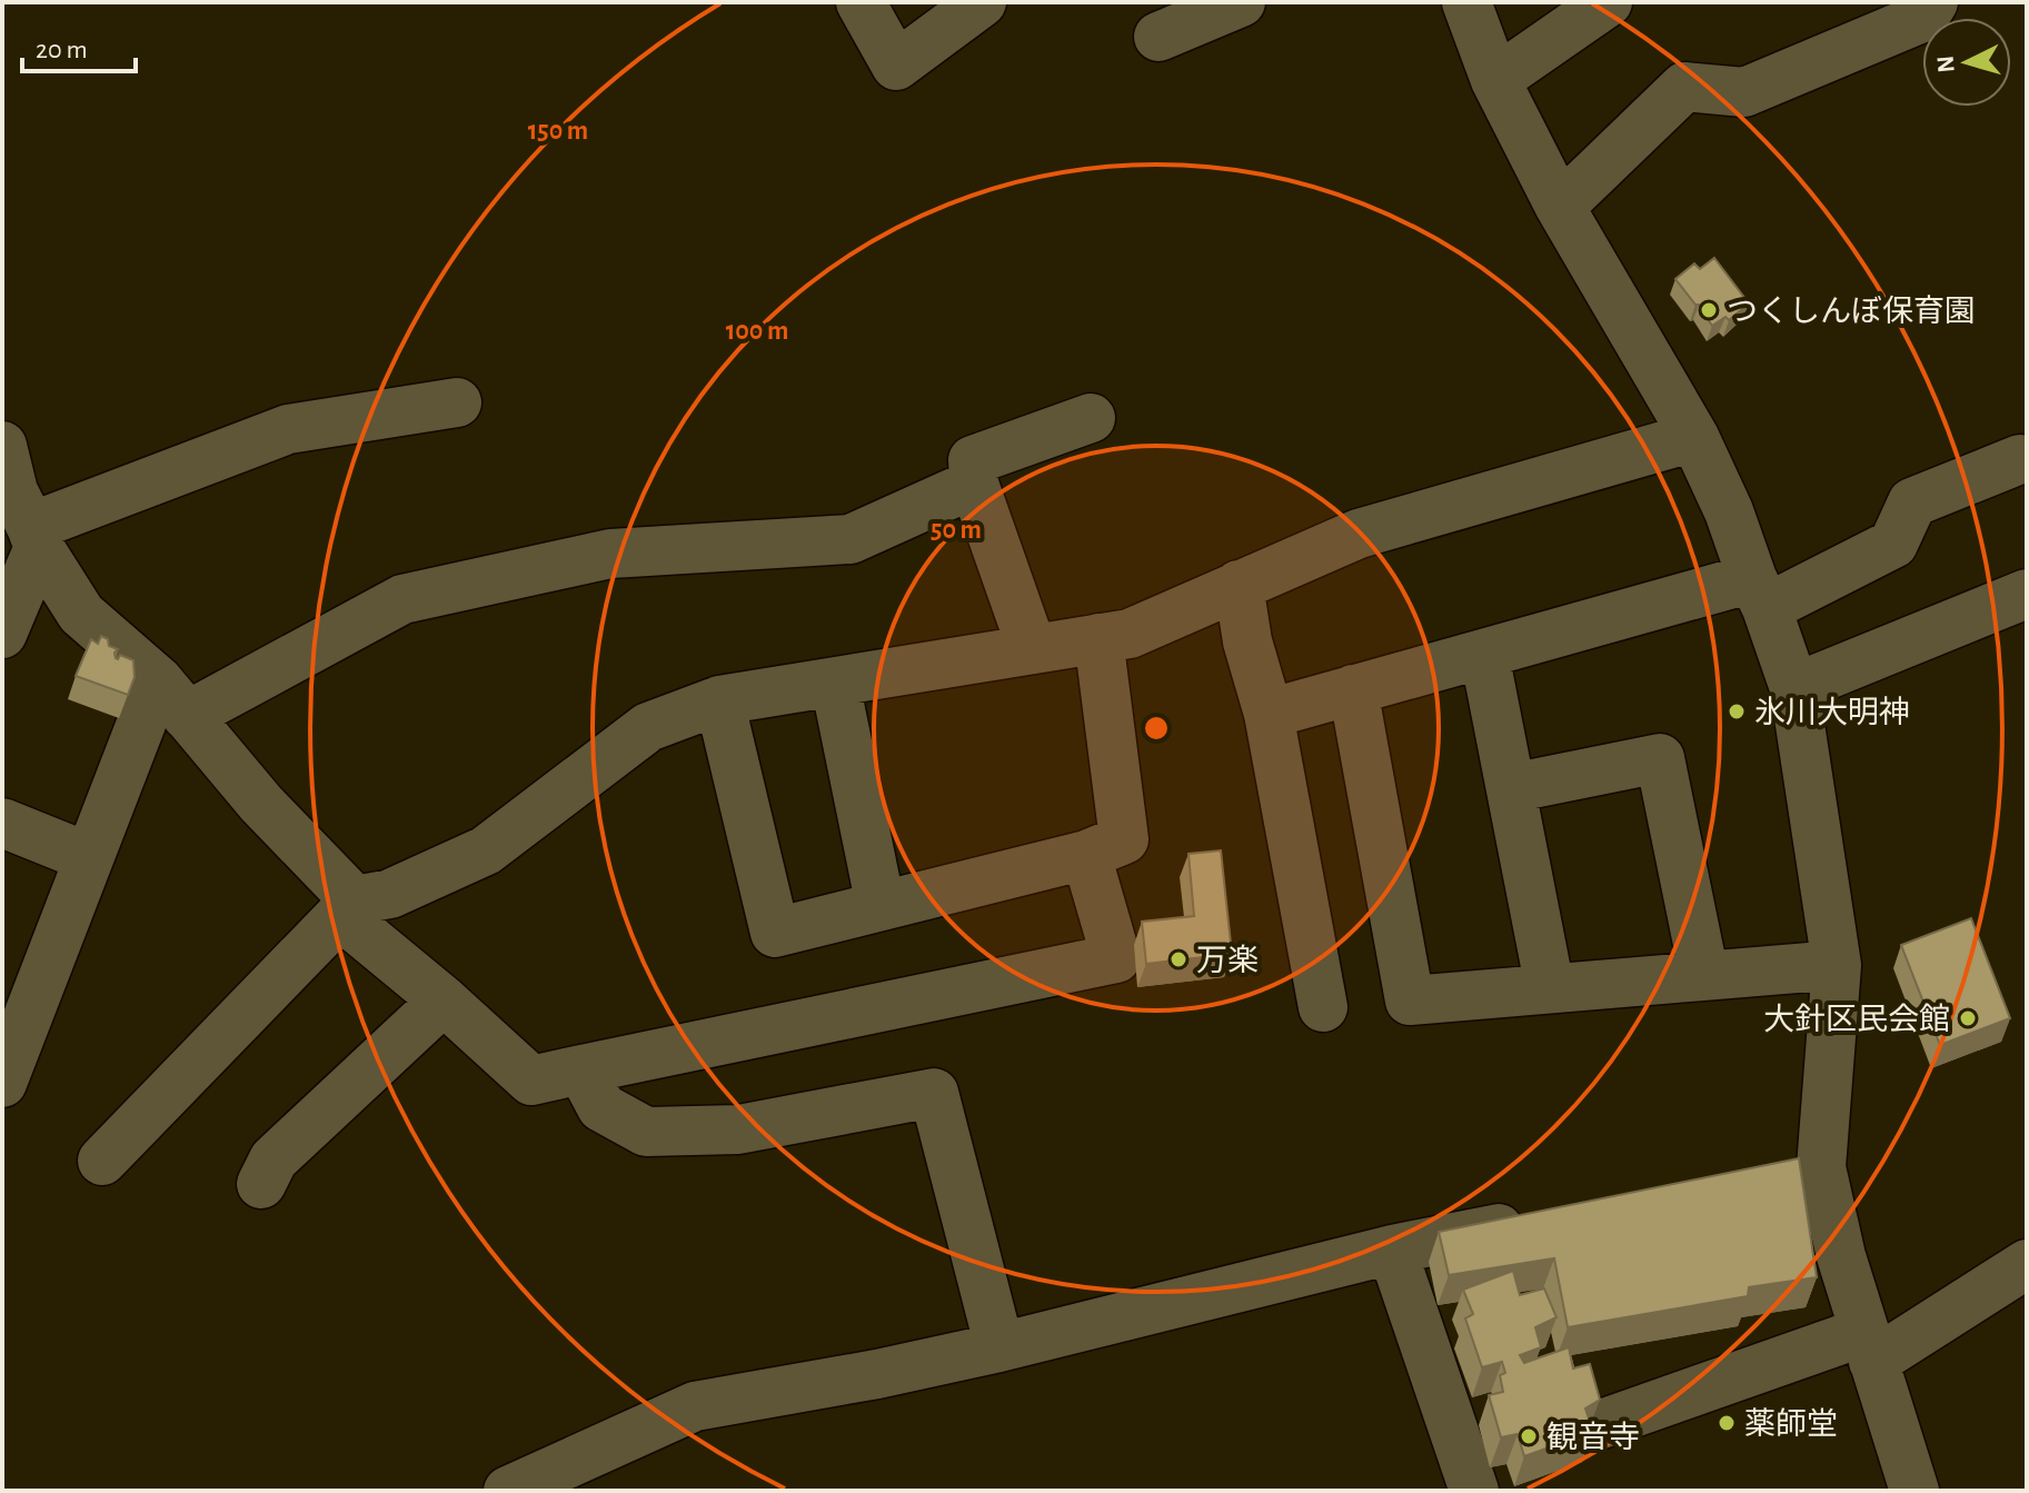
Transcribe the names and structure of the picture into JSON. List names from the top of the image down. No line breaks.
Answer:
{"places":["つくしんぼ保育園","氷川大明神","万楽","大針区民会館","薬師堂","観音寺"],"scale_bar":"20 m","north":"left","rings":["150 m","100 m","50 m"]}
